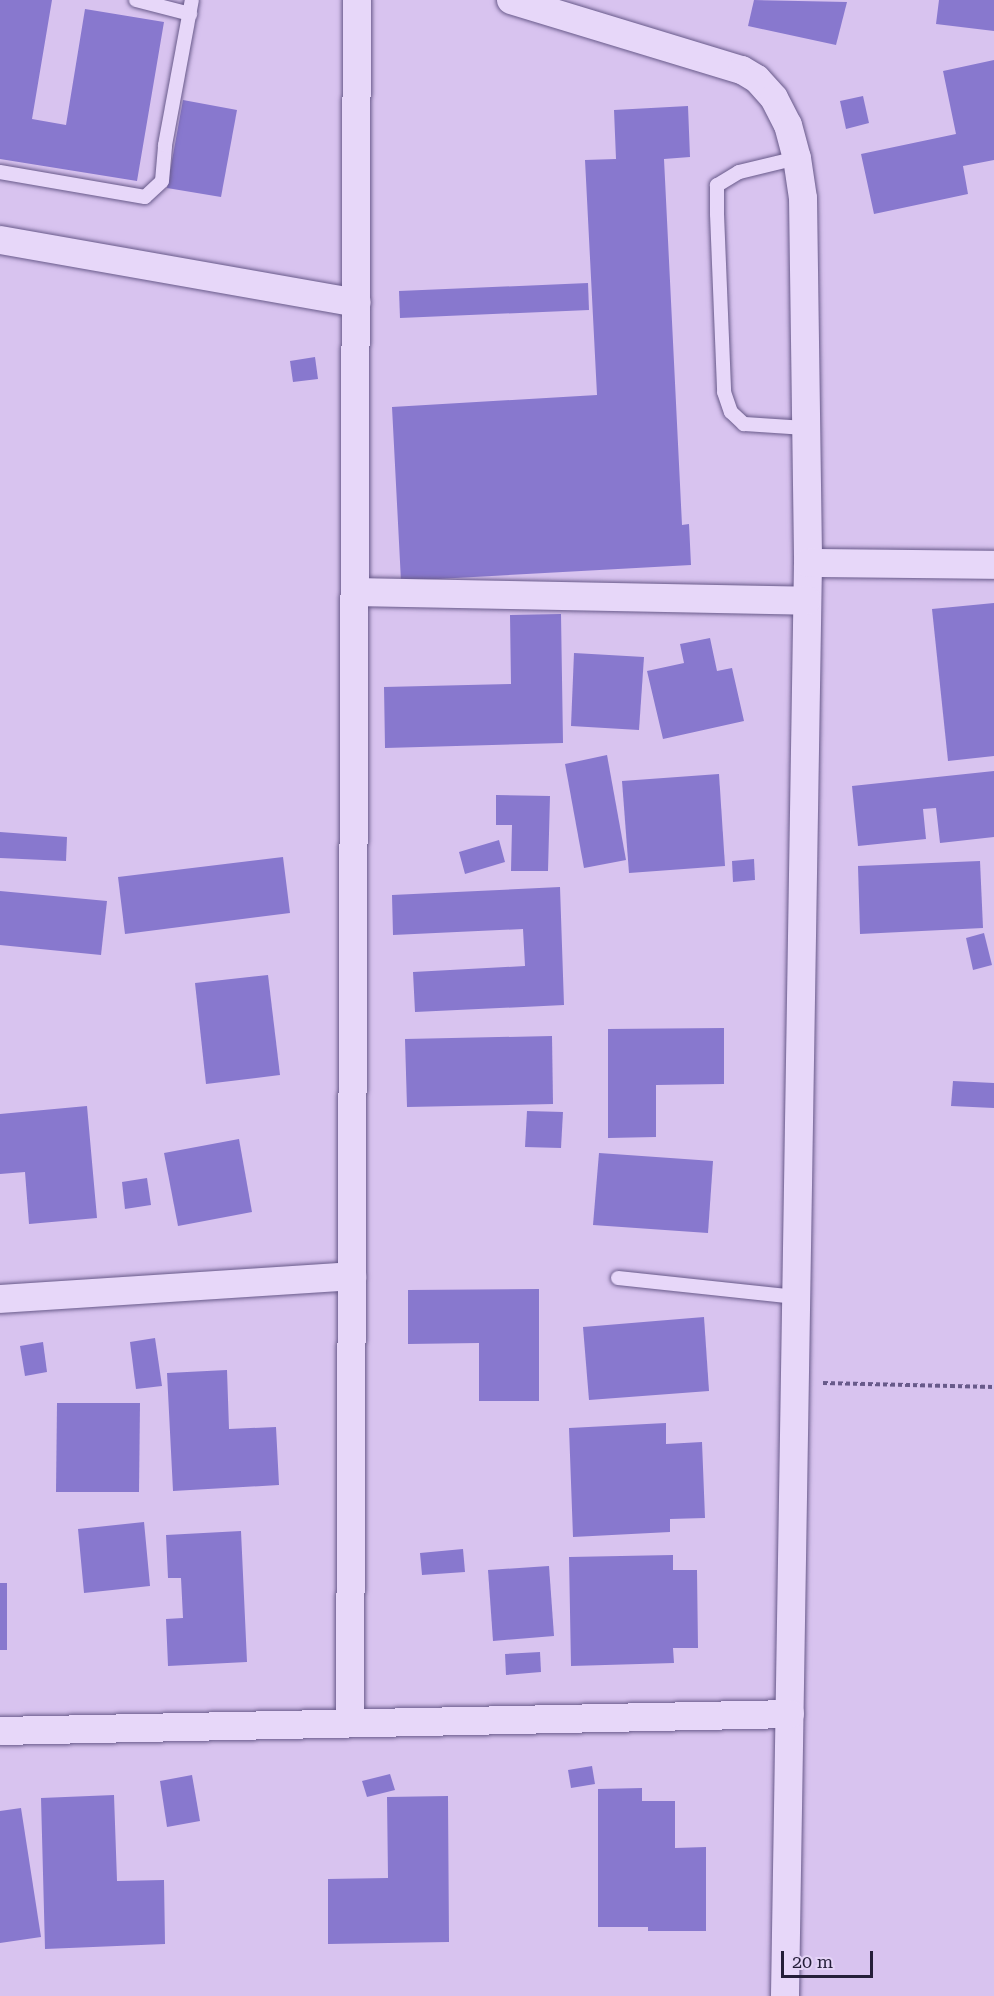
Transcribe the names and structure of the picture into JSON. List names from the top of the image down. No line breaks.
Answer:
{"scale_bar":"20 m"}
